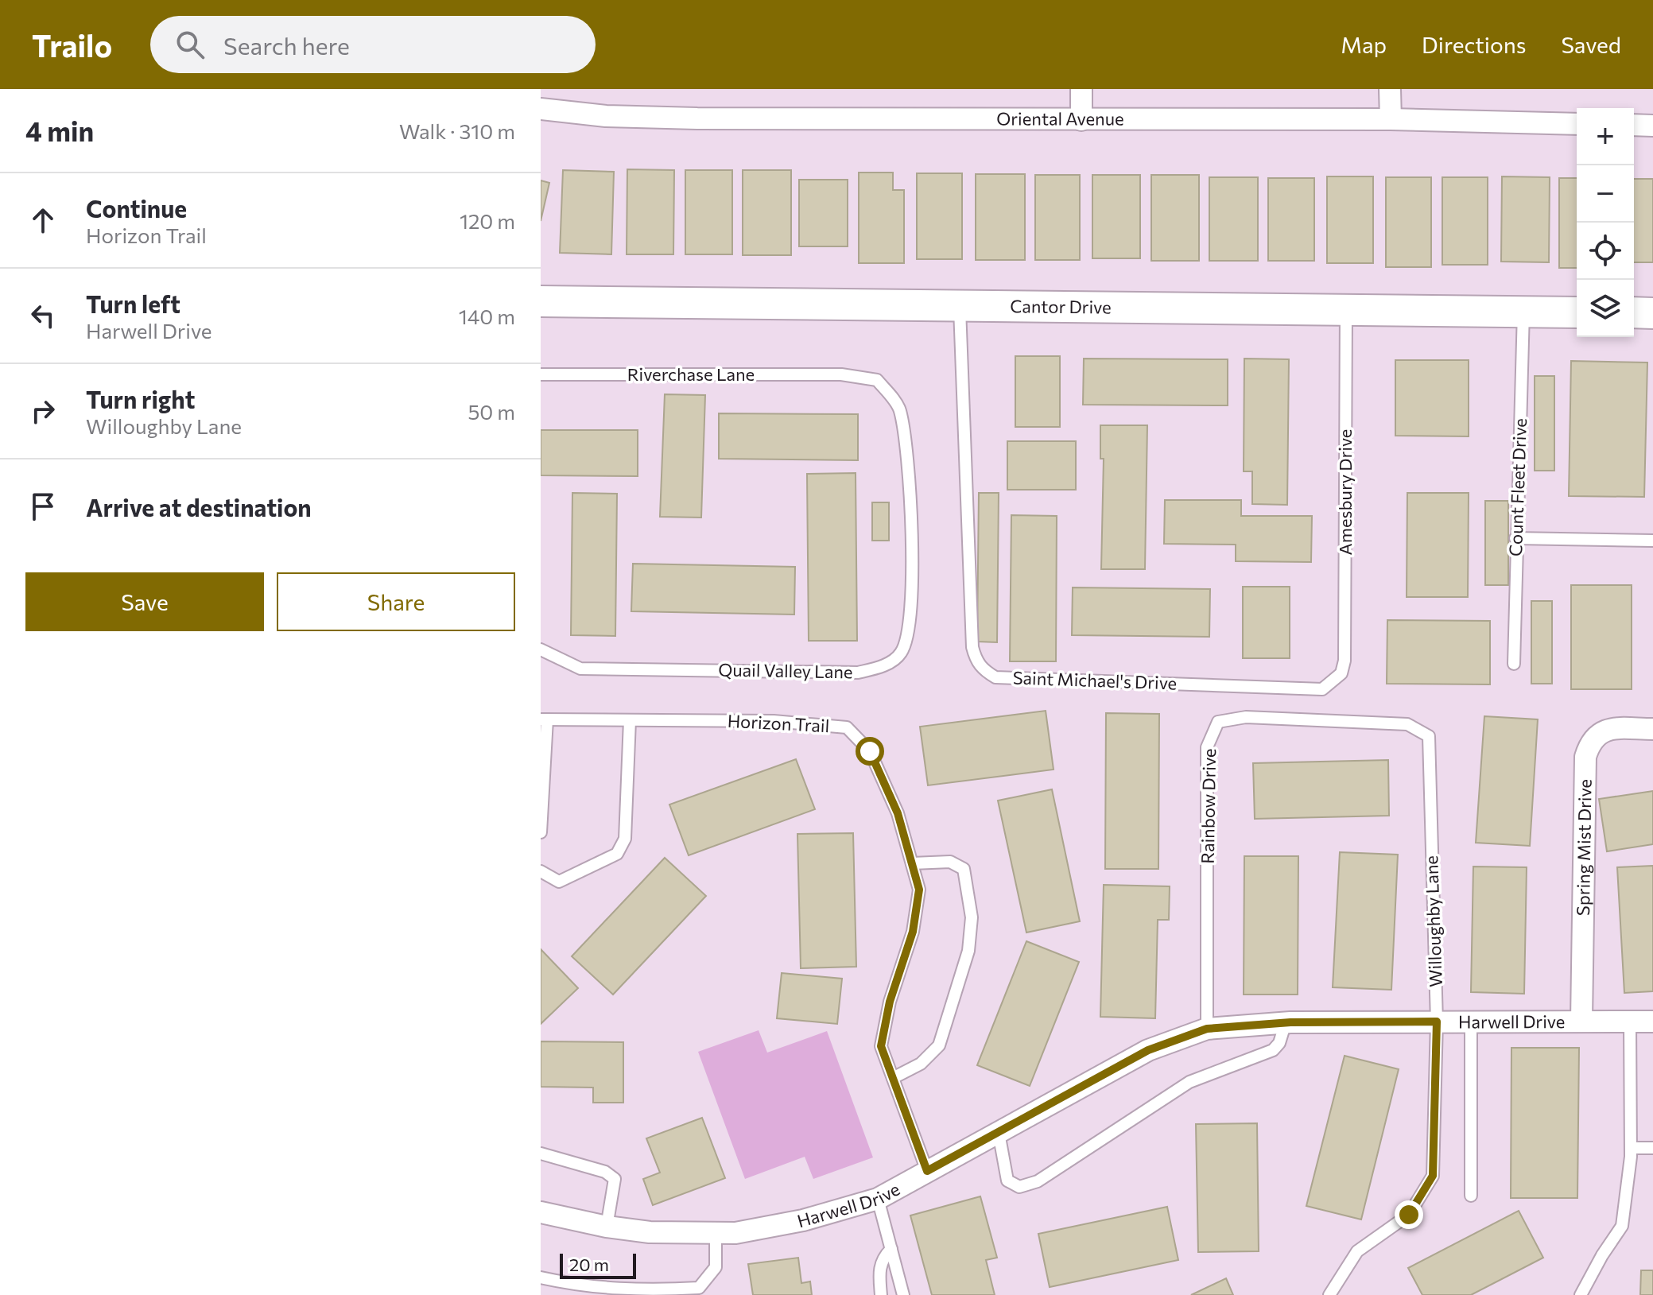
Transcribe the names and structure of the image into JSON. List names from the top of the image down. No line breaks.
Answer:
{"streets":{"street":["Oriental Avenue","Cantor Drive","Spring Mist Drive","Harwell Drive"],"lane":["Riverchase Lane","Count Fleet Drive","Amesbury Drive","Quail Valley Lane","Saint Michael's Drive","Horizon Trail","Rainbow Drive","Willoughby Lane"]},"crossings":[["Cantor Drive","Count Fleet Drive"],["Cantor Drive","Amesbury Drive"],["Cantor Drive","Saint Michael's Drive"],["Riverchase Lane","Quail Valley Lane"],["Amesbury Drive","Saint Michael's Drive"],["Horizon Trail","Harwell Drive"],["Rainbow Drive","Willoughby Lane"],["Rainbow Drive","Harwell Drive"],["Spring Mist Drive","Harwell Drive"],["Willoughby Lane","Harwell Drive"]],"scale_bar":"20 m","page":{"header":"Trailo","search":"Search here","nav":["Map","Directions","Saved"],"heading":["4 min","Walk · 310 m"],"map_buttons":["+","−"],"list":[["Continue","Horizon Trail","120 m"],["Turn left","Harwell Drive","140 m"],["Turn right","Willoughby Lane","50 m"],"Arrive at destination"],"buttons":["Save","Share"],"scale":"20 m"}}
